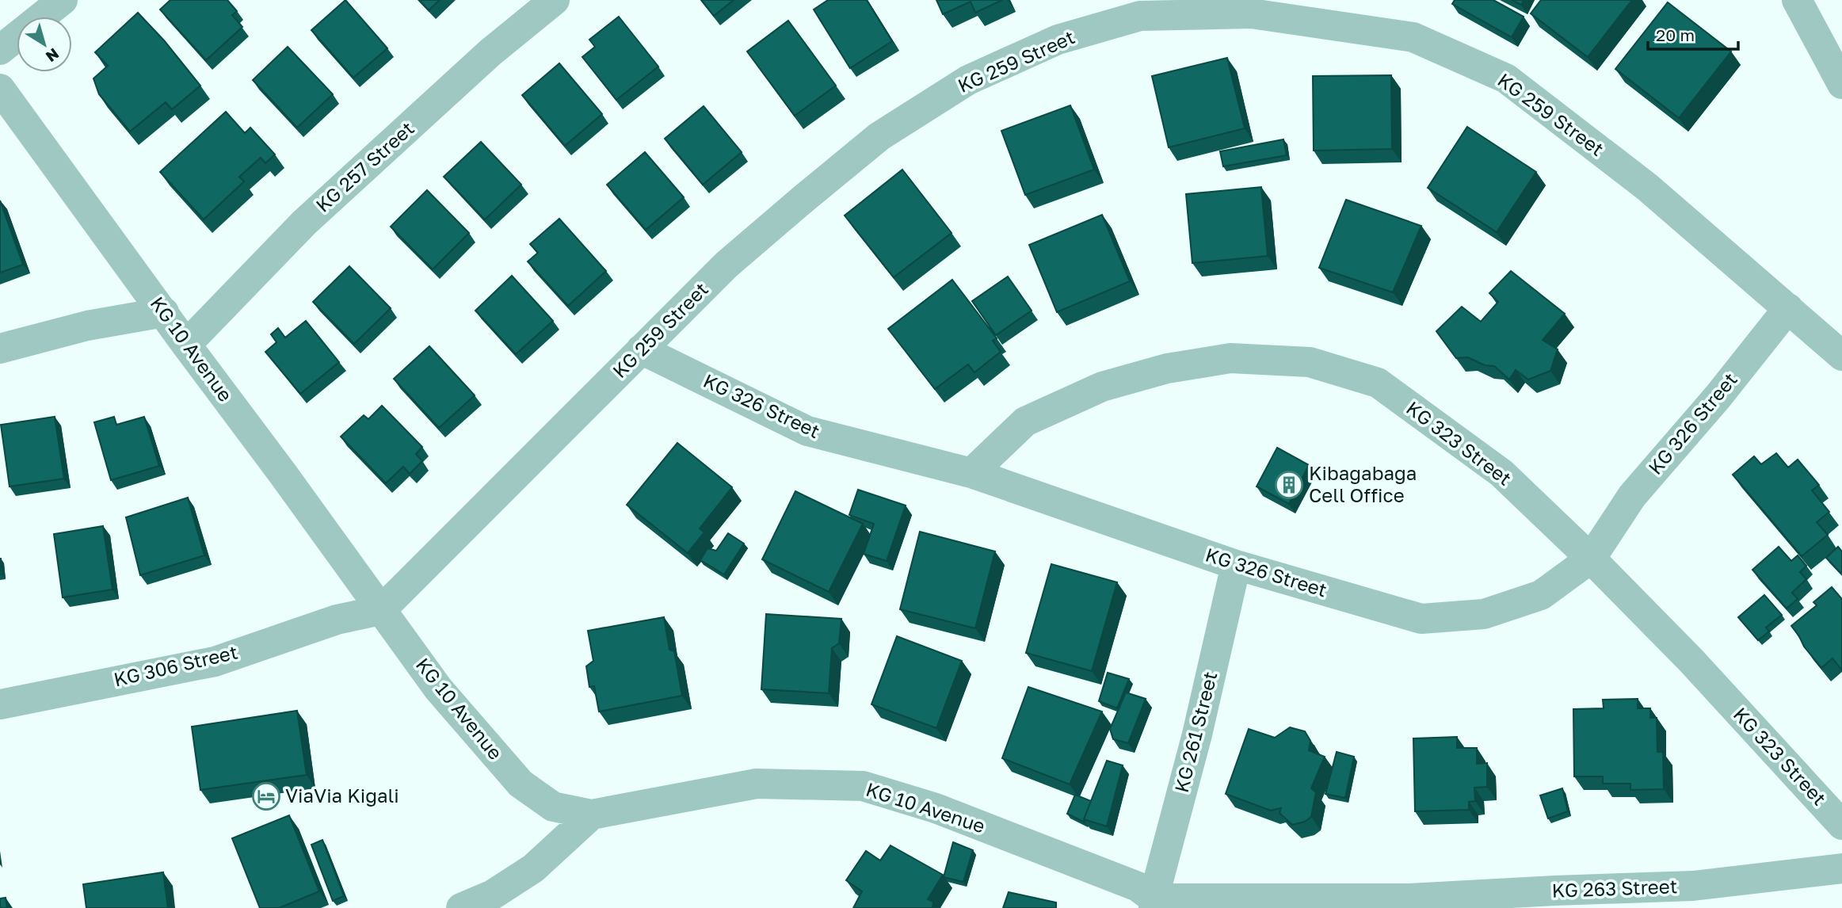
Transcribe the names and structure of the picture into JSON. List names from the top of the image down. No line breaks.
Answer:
{"streets":{"street":["KG 259 Street","KG 257 Street","KG 10 Avenue","KG 326 Street","KG 323 Street","KG 306 Street","KG 261 Street","KG 263 Street"]},"crossings":[["KG 259 Street","KG 10 Avenue"],["KG 259 Street","KG 326 Street"],["KG 259 Street","KG 306 Street"],["KG 257 Street","KG 10 Avenue"],["KG 10 Avenue","KG 306 Street"],["KG 10 Avenue","KG 261 Street"],["KG 10 Avenue","KG 263 Street"],["KG 326 Street","KG 323 Street"],["KG 326 Street","KG 261 Street"],["KG 261 Street","KG 263 Street"]],"places":{"building":["Kibagabaga Cell Office"],"hotel":["ViaVia Kigali"]},"scale_bar":"20 m","north":"bottom right"}
